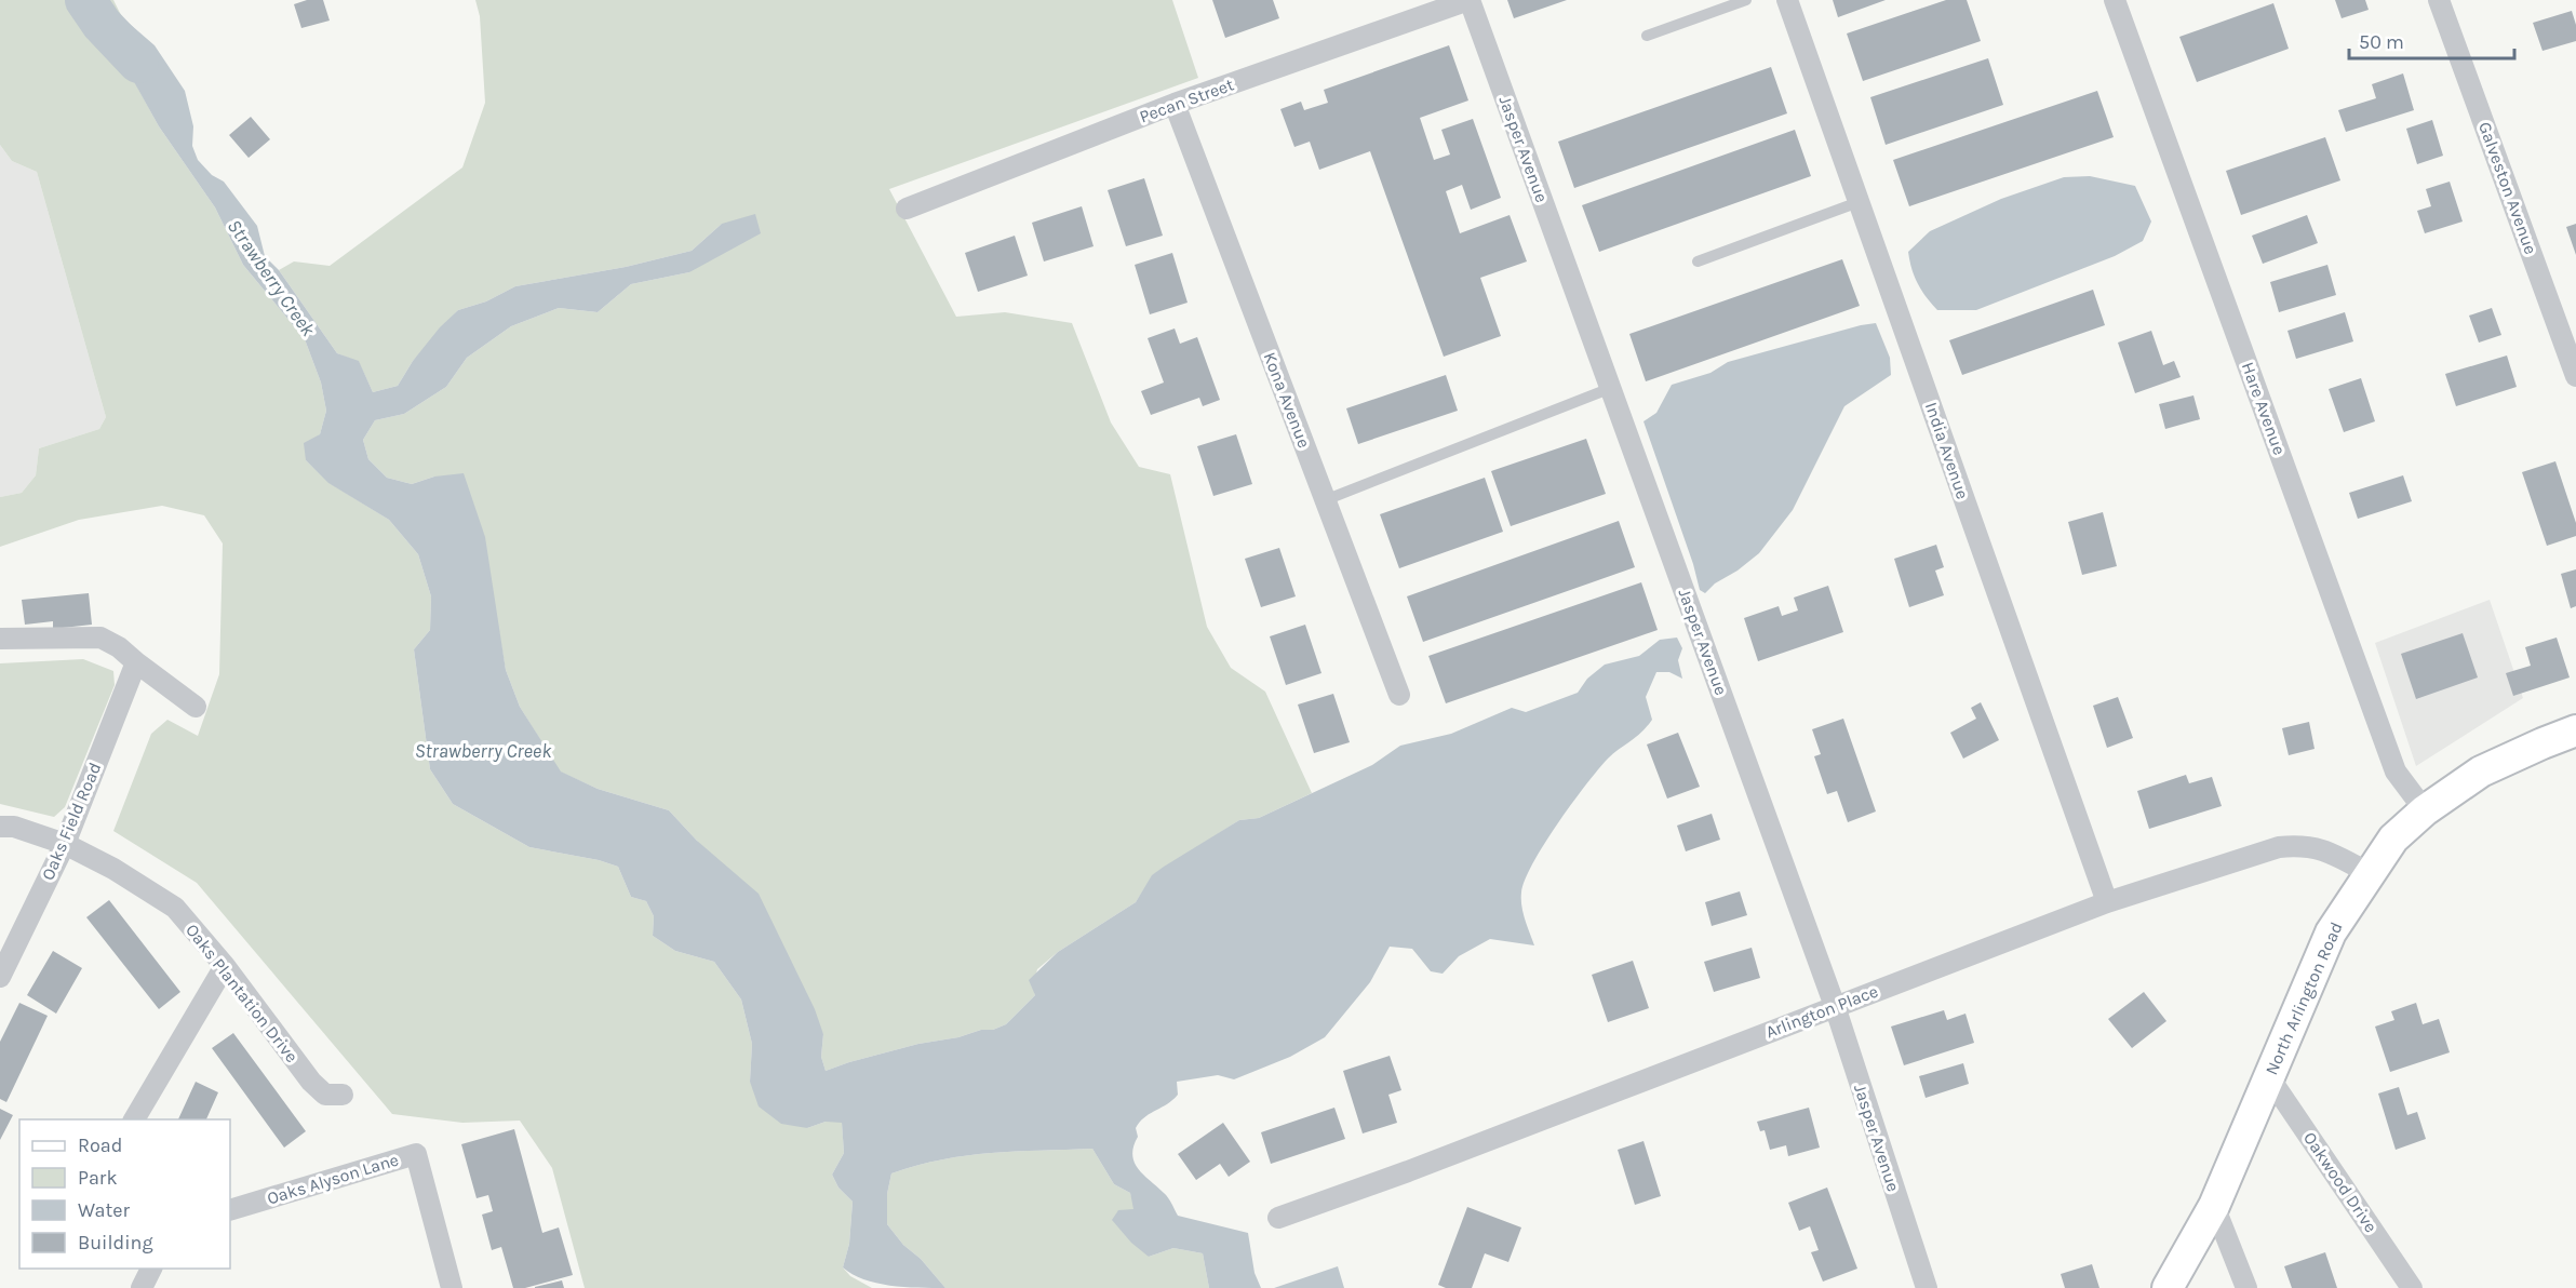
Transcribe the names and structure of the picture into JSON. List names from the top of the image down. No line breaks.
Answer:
{"streets":{"main road":["North Arlington Road"],"street":["Pecan Street","Jasper Avenue","Galveston Avenue","Kona Avenue","Hare Avenue","India Avenue","Oaks Field Road","Oaks Plantation Drive","Arlington Place","Oaks Alyson Lane","Oakwood Drive"]},"crossings":[["Pecan Street","Jasper Avenue"],["Pecan Street","Kona Avenue"],["Jasper Avenue","Arlington Place"],["Hare Avenue","North Arlington Road"],["India Avenue","Arlington Place"],["Oaks Field Road","Oaks Plantation Drive"],["North Arlington Road","Arlington Place"],["North Arlington Road","Oakwood Drive"]],"water":["Strawberry Creek"],"legend":["Road","Park","Water","Building"],"scale_bar":"50 m"}
